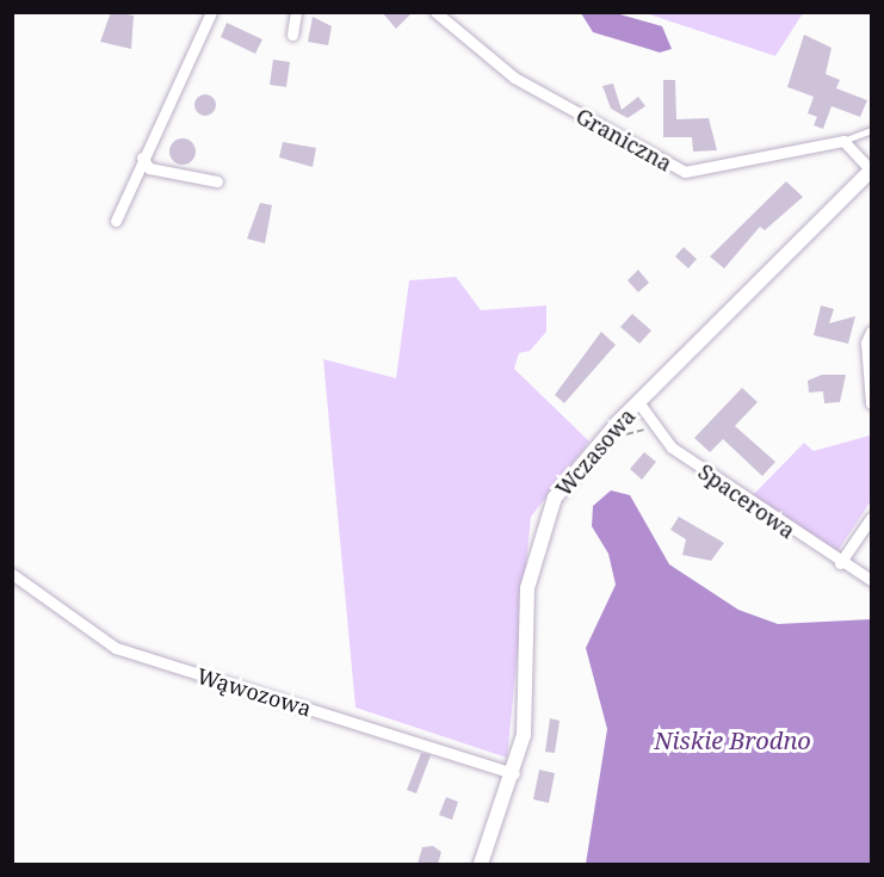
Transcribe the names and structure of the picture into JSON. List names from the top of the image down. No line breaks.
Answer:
{"streets":{"street":["Graniczna","Wczasowa","Spacerowa","Wąwozowa"]},"crossings":[["Wczasowa","Spacerowa"],["Wczasowa","Wąwozowa"]],"water":["Niskie Brodno"]}
